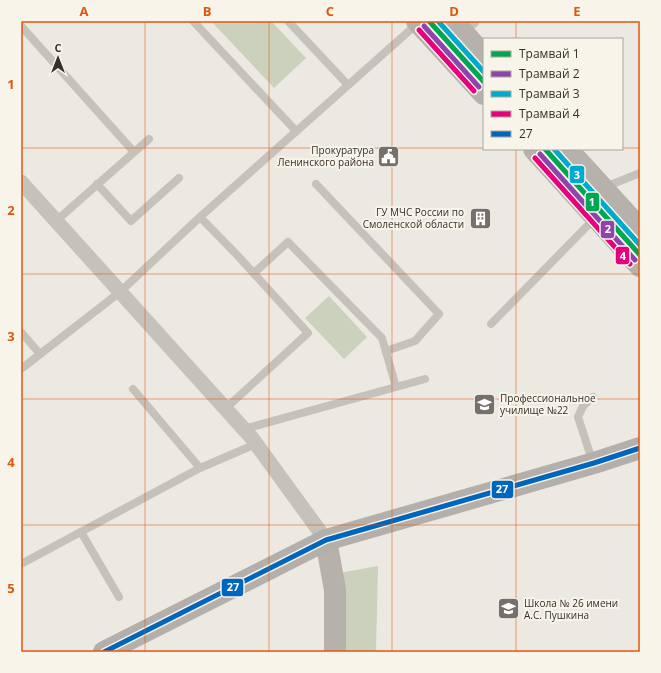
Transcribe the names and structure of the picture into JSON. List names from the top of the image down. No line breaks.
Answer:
{"places":{"public building":["Прокуратура Ленинского района"],"building":["ГУ МЧС России по Смоленской области"],"school or university":["Профессиональное училище №22","Школа № 26 имени А.С. Пушкина"]},"lines":["tram line 1","tram line 3","tram line 2","tram line 4","transit line 27"],"legend":["Трамвай 1","Трамвай 2","Трамвай 3","Трамвай 4","27"],"north":"top","grid":{"columns":["A","B","C","D","E"],"rows":["1","2","3","4","5"]}}
